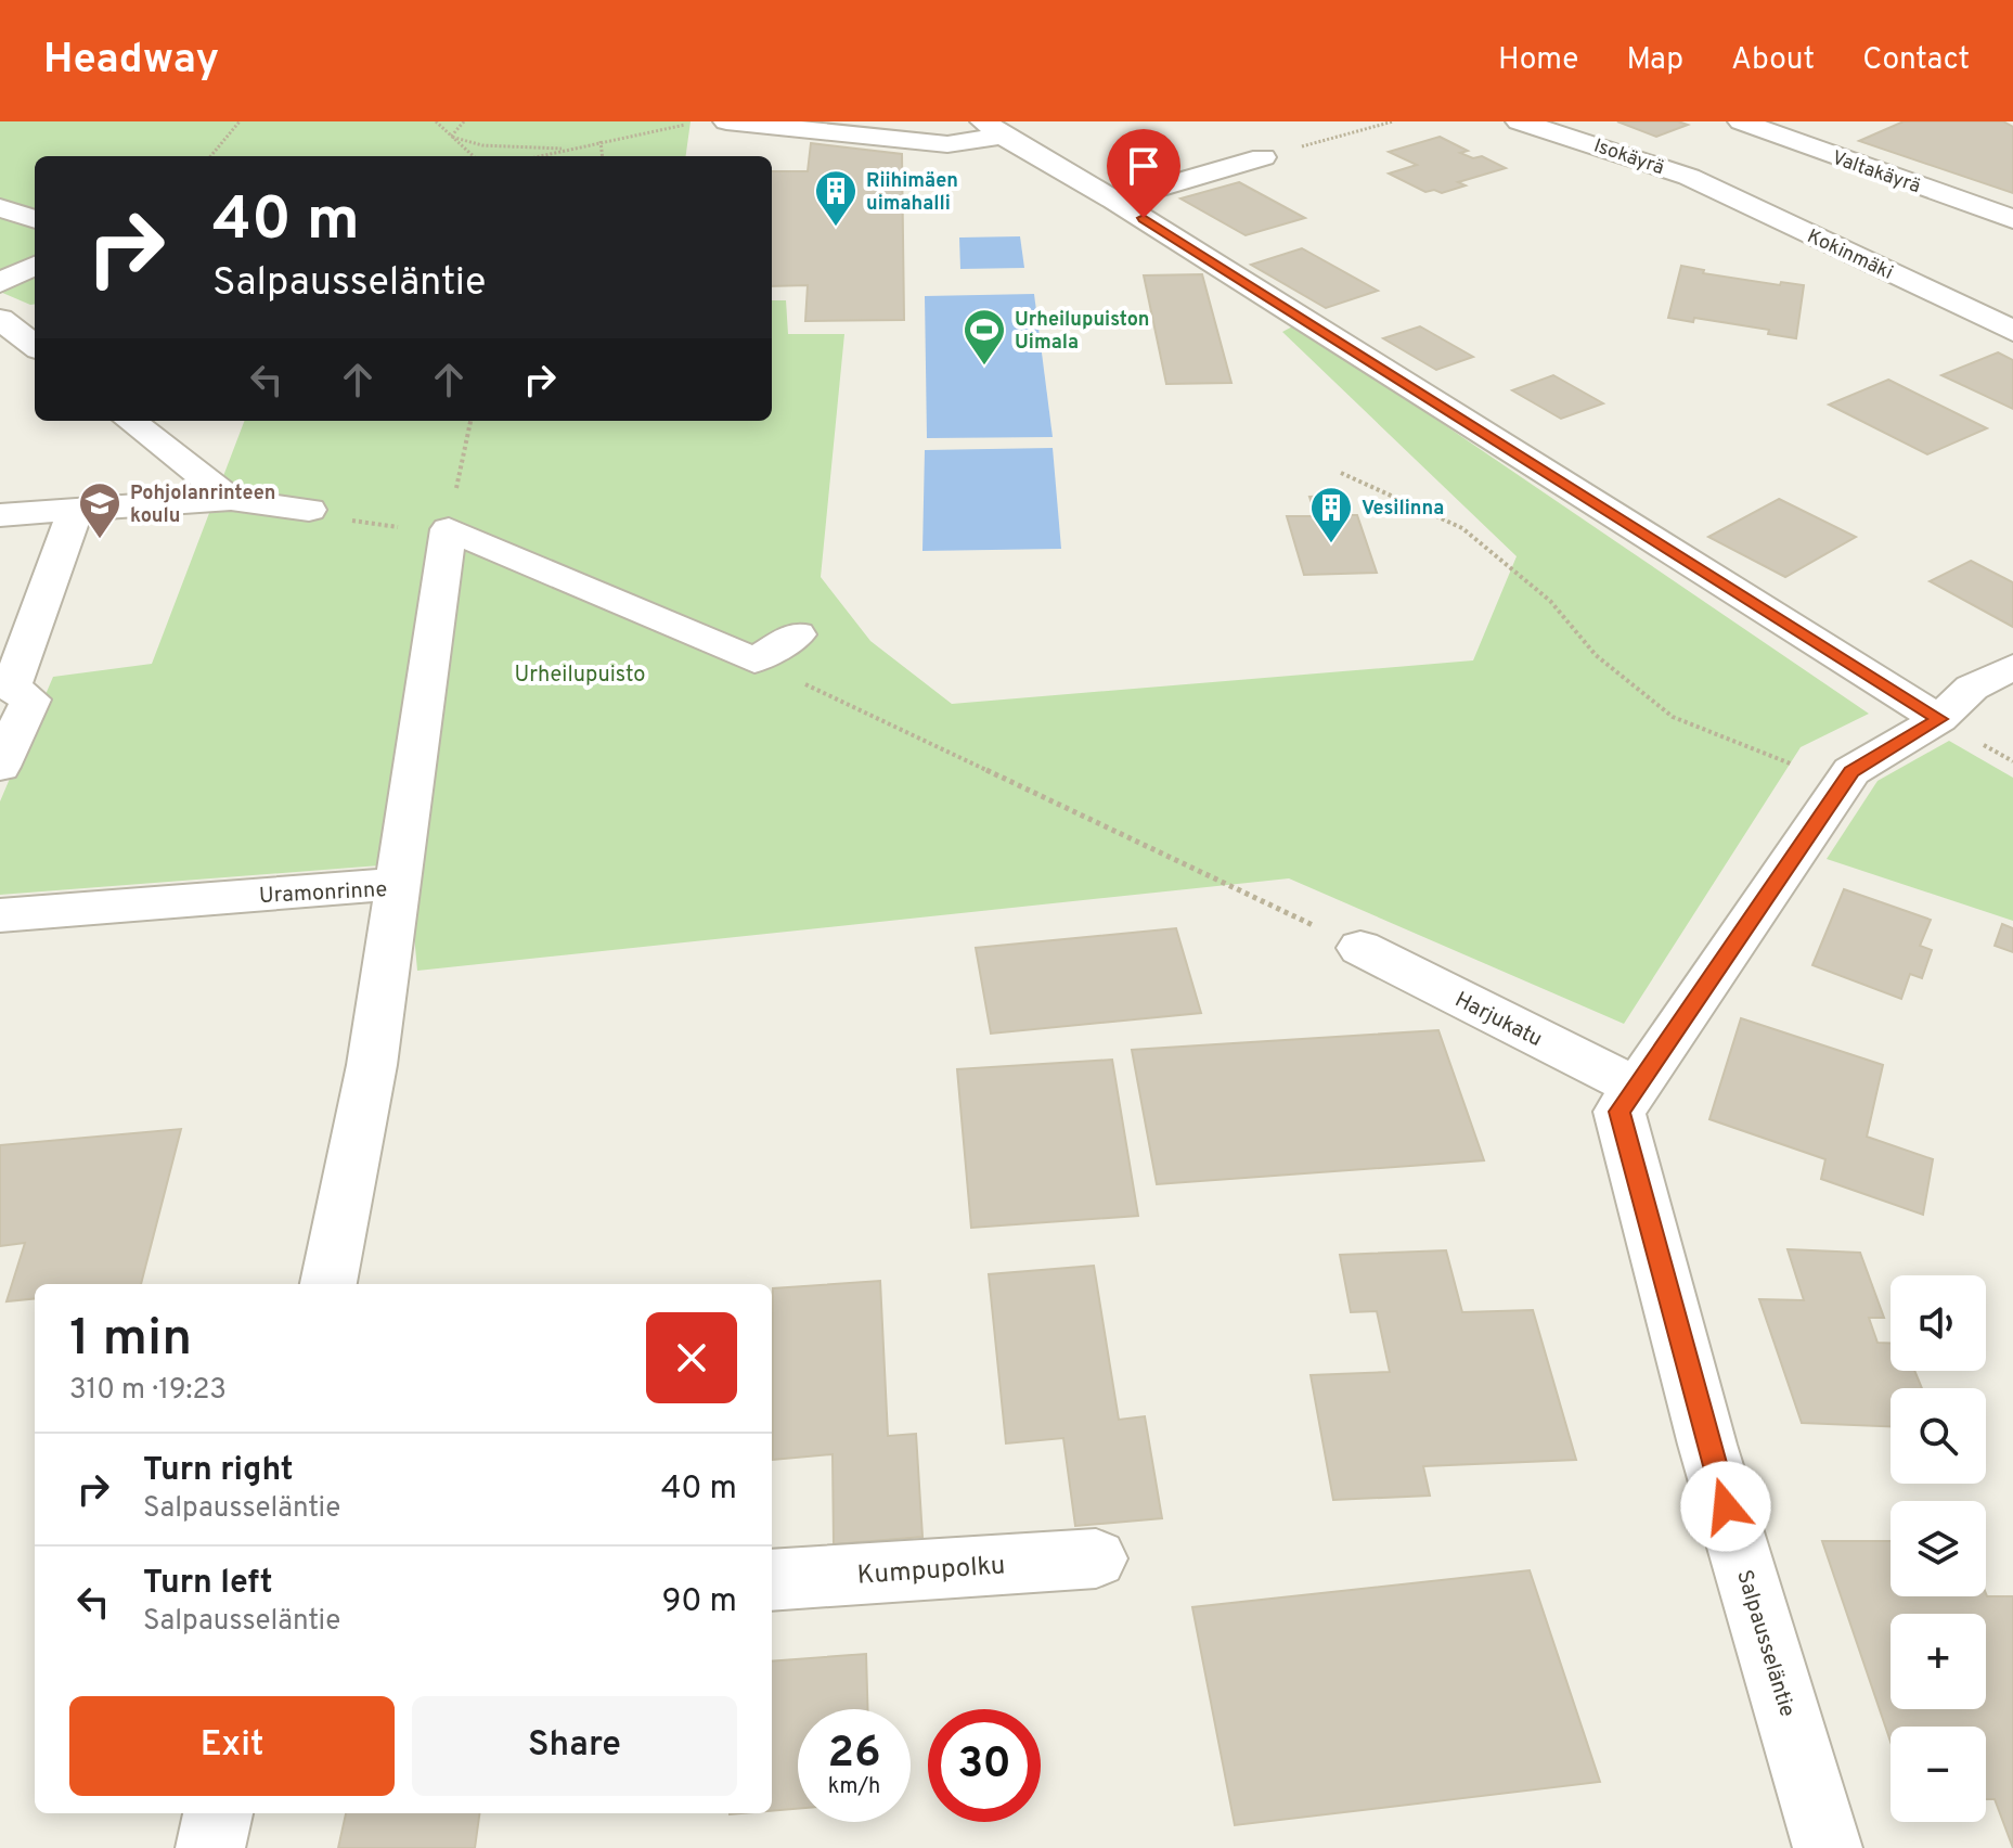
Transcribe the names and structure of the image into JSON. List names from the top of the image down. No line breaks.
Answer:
{"streets":{"street":["Isokäyrä","Valtakäyrä","Kokinmäki","Uramonrinne","Harjukatu","Kumpupolku","Salpausseläntie"]},"crossings":[["Isokäyrä","Kokinmäki"],["Harjukatu","Salpausseläntie"]],"parks":["Urheilupuisto"],"places":{"building":["Riihimäen uimahalli","Vesilinna"],"sports":["Urheilupuiston Uimala"],"school or university":["Pohjolanrinteen koulu"]},"page":{"header":"Headway","nav":["Home","Map","About","Contact"],"turn":["40 m","Salpausseläntie"],"map_buttons":["+","−"],"heading":["1 min","310 m · 19:23"],"list":[{"name":"Turn right","note":"Salpausseläntie","value":"40 m"},{"name":"Turn left","note":"Salpausseläntie","value":"90 m"}],"buttons":["Exit","Share"],"speed":"26 km/h","limit":"30"}}
